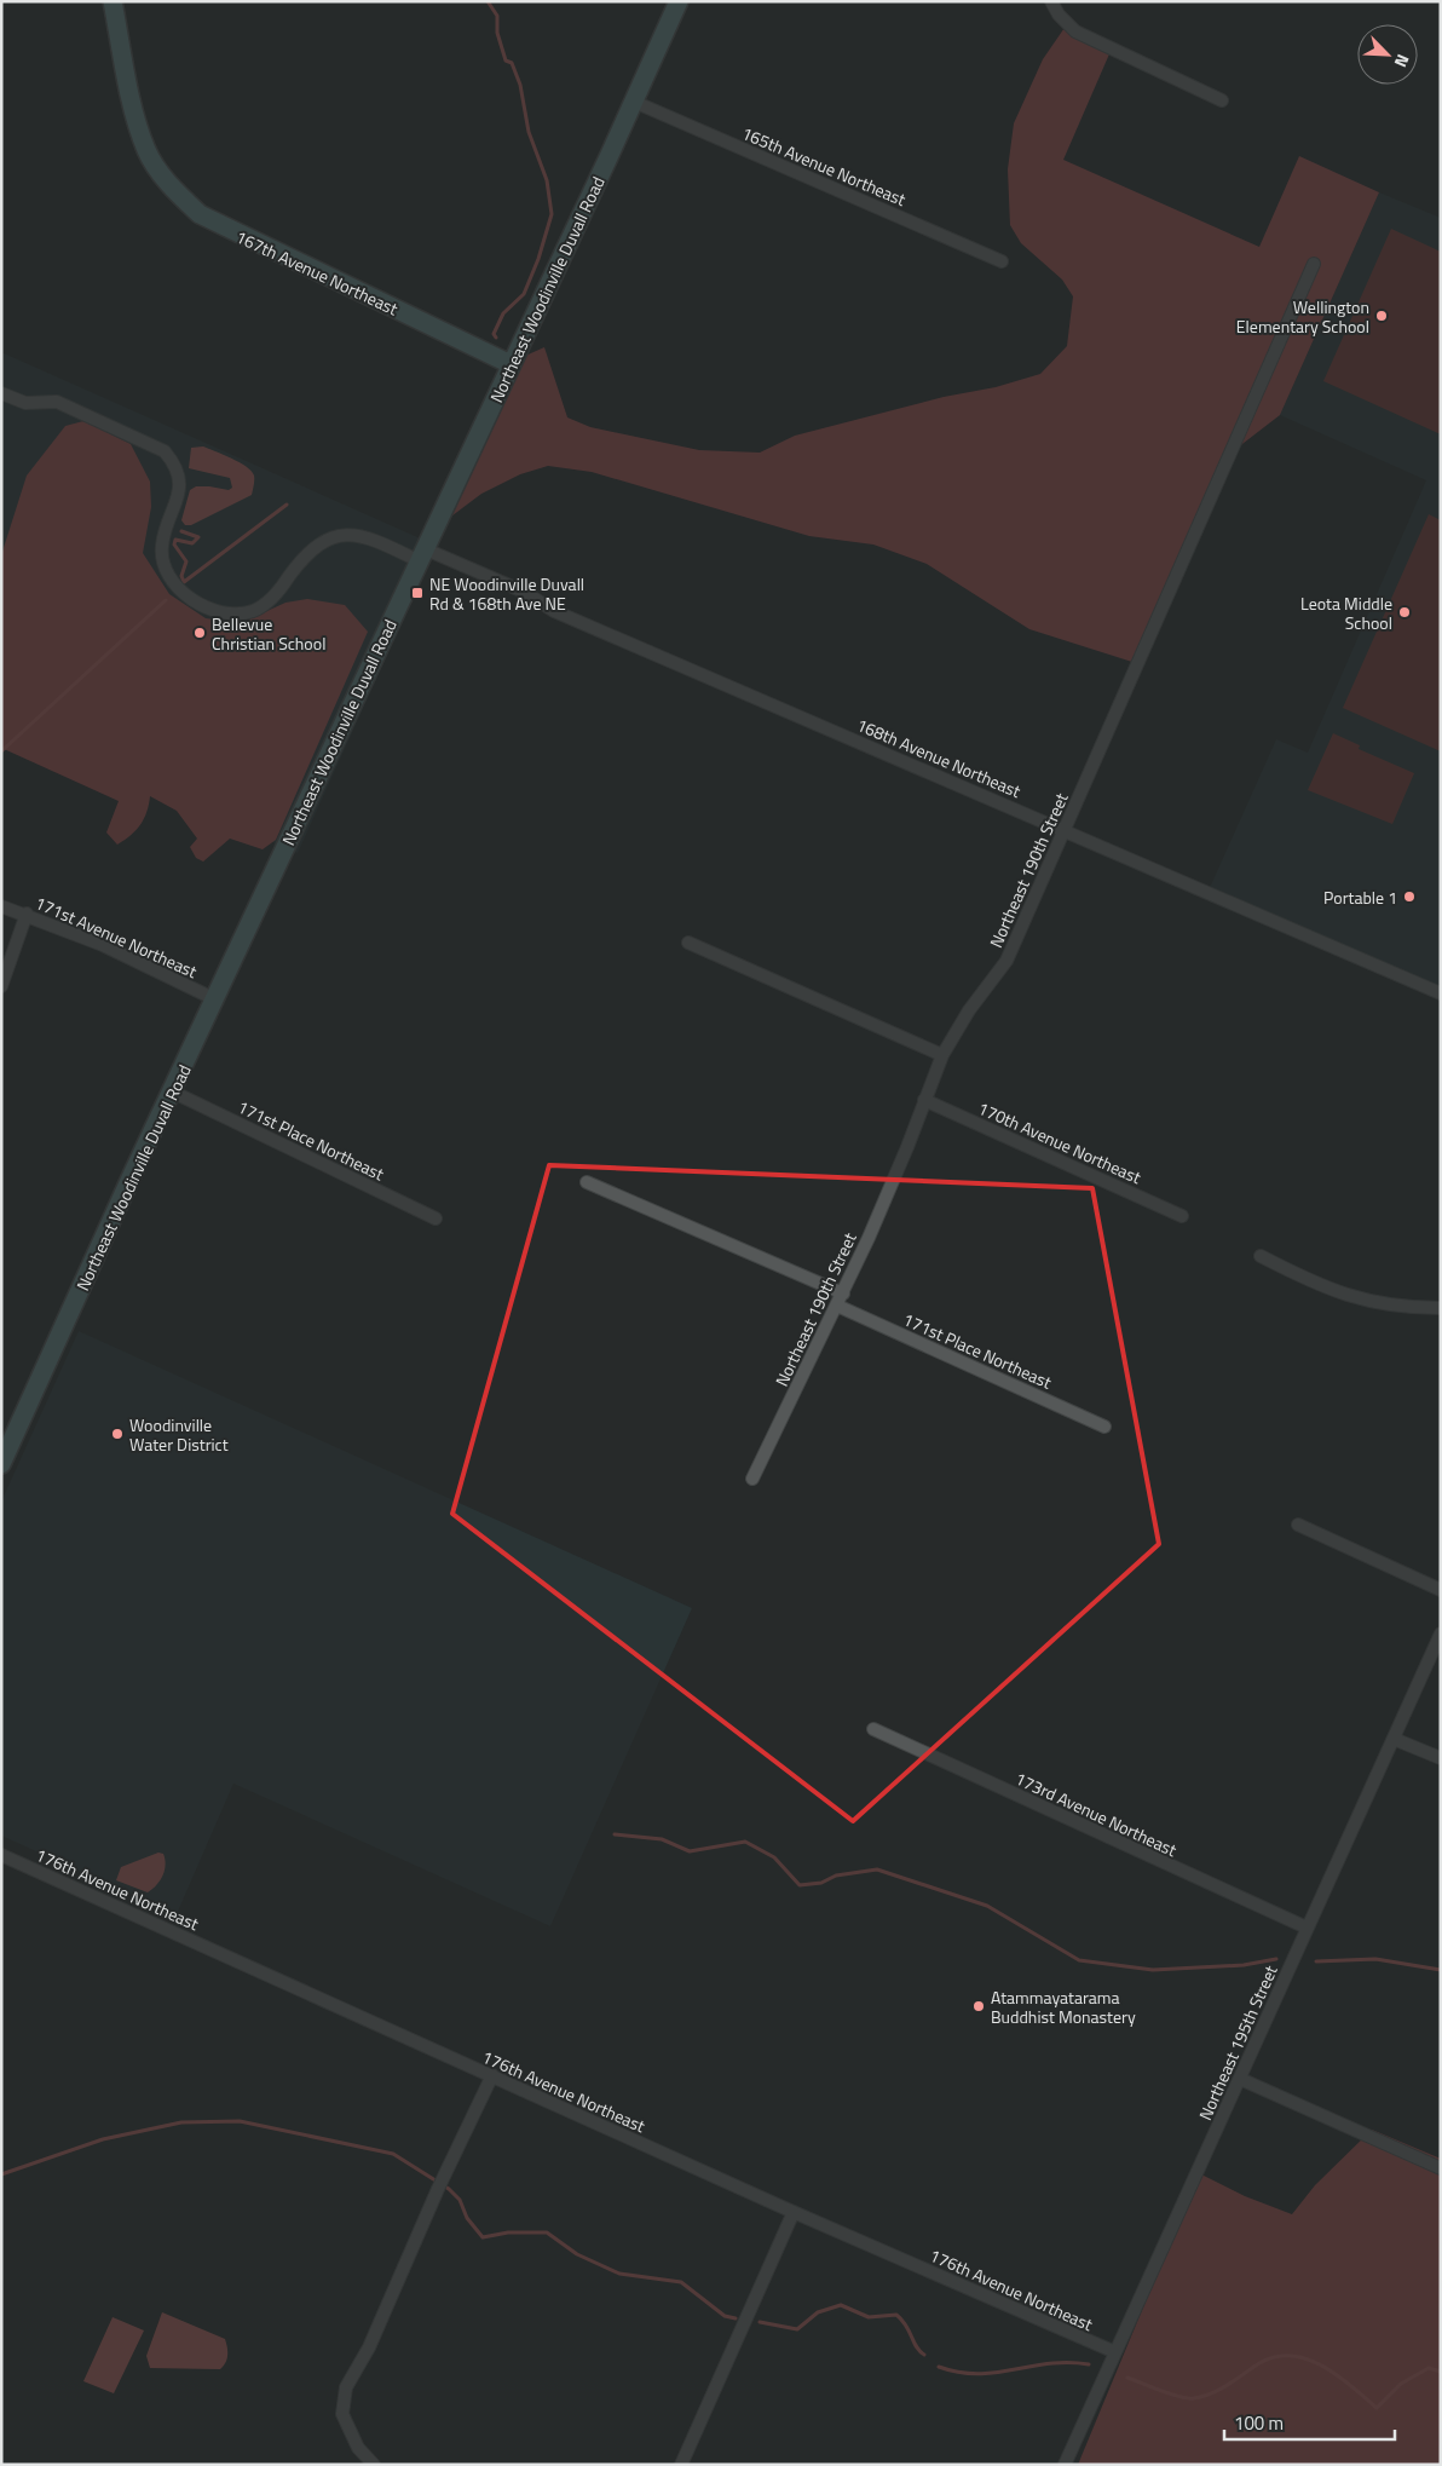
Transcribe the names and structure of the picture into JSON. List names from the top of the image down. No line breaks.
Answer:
{"streets":{"main road":["167th Avenue Northeast","Northeast Woodinville Duvall Road"],"street":["165th Avenue Northeast","168th Avenue Northeast","Northeast 190th Street","171st Avenue Northeast","171st Place Northeast","170th Avenue Northeast","173rd Avenue Northeast","176th Avenue Northeast","Northeast 195th Street"]},"crossings":[["165th Avenue Northeast","Northeast Woodinville Duvall Road"],["167th Avenue Northeast","Northeast Woodinville Duvall Road"],["Northeast Woodinville Duvall Road","168th Avenue Northeast"],["Northeast Woodinville Duvall Road","171st Avenue Northeast"],["Northeast Woodinville Duvall Road","171st Place Northeast"],["168th Avenue Northeast","Northeast 190th Street"],["Northeast 190th Street","171st Place Northeast"],["Northeast 190th Street","170th Avenue Northeast"],["173rd Avenue Northeast","Northeast 195th Street"],["176th Avenue Northeast","Northeast 195th Street"]],"places":{"other":["Wellington Elementary School","Leota Middle School","Bellevue Christian School","Portable 1","Woodinville Water District","Atammayatarama Buddhist Monastery"],"transit":["NE Woodinville Duvall Rd & 168th Ave NE"]},"scale_bar":"100 m","north":"bottom right"}
